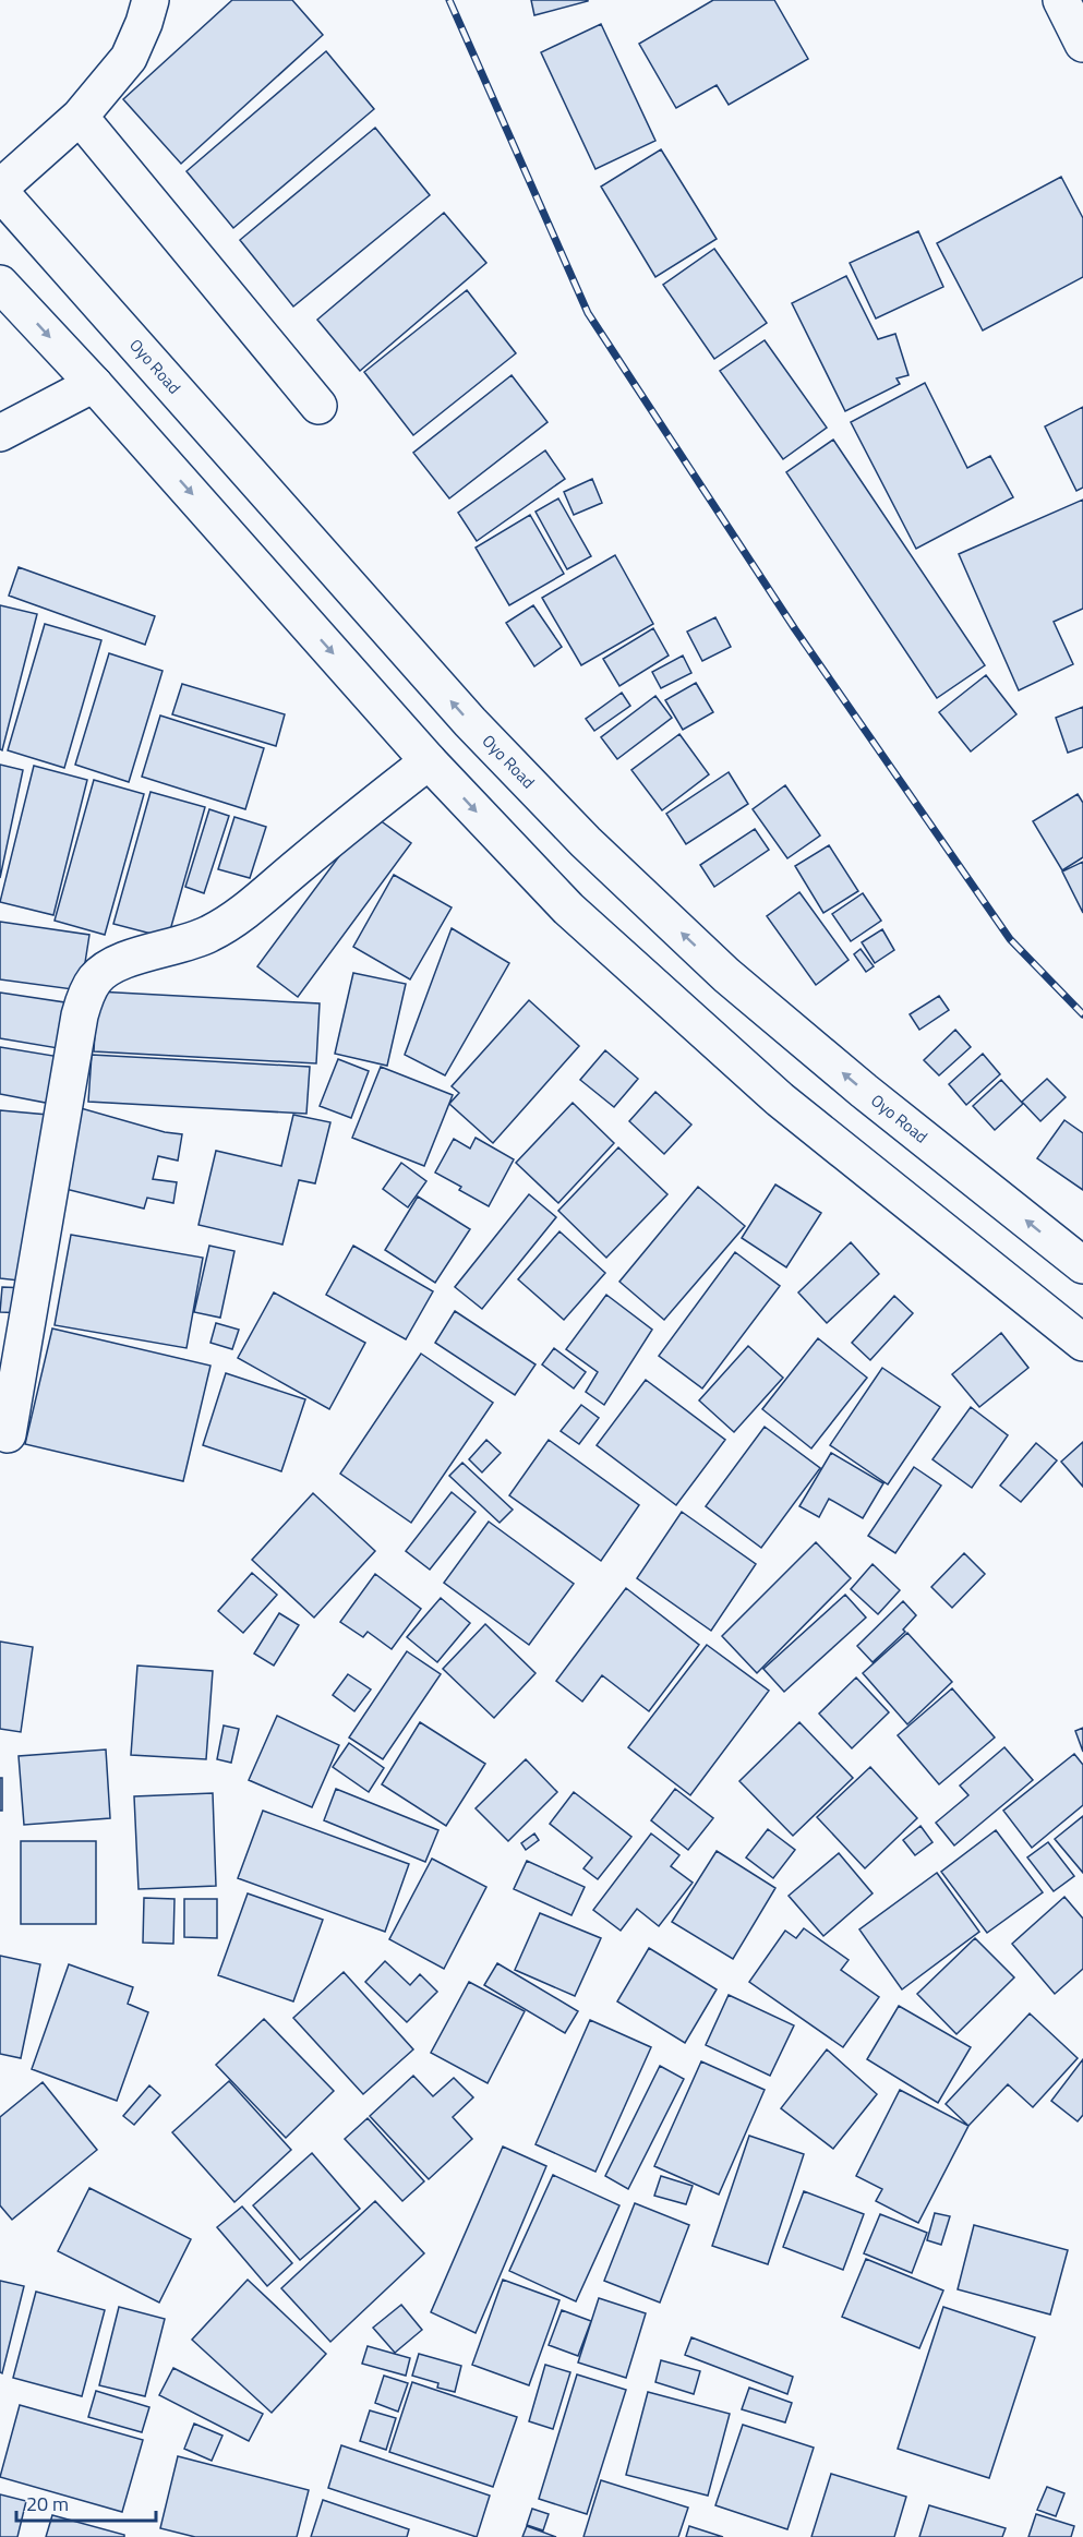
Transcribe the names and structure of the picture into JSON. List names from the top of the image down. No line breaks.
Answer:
{"streets":{"main road":["Oyo Road"]},"scale_bar":"20 m"}
